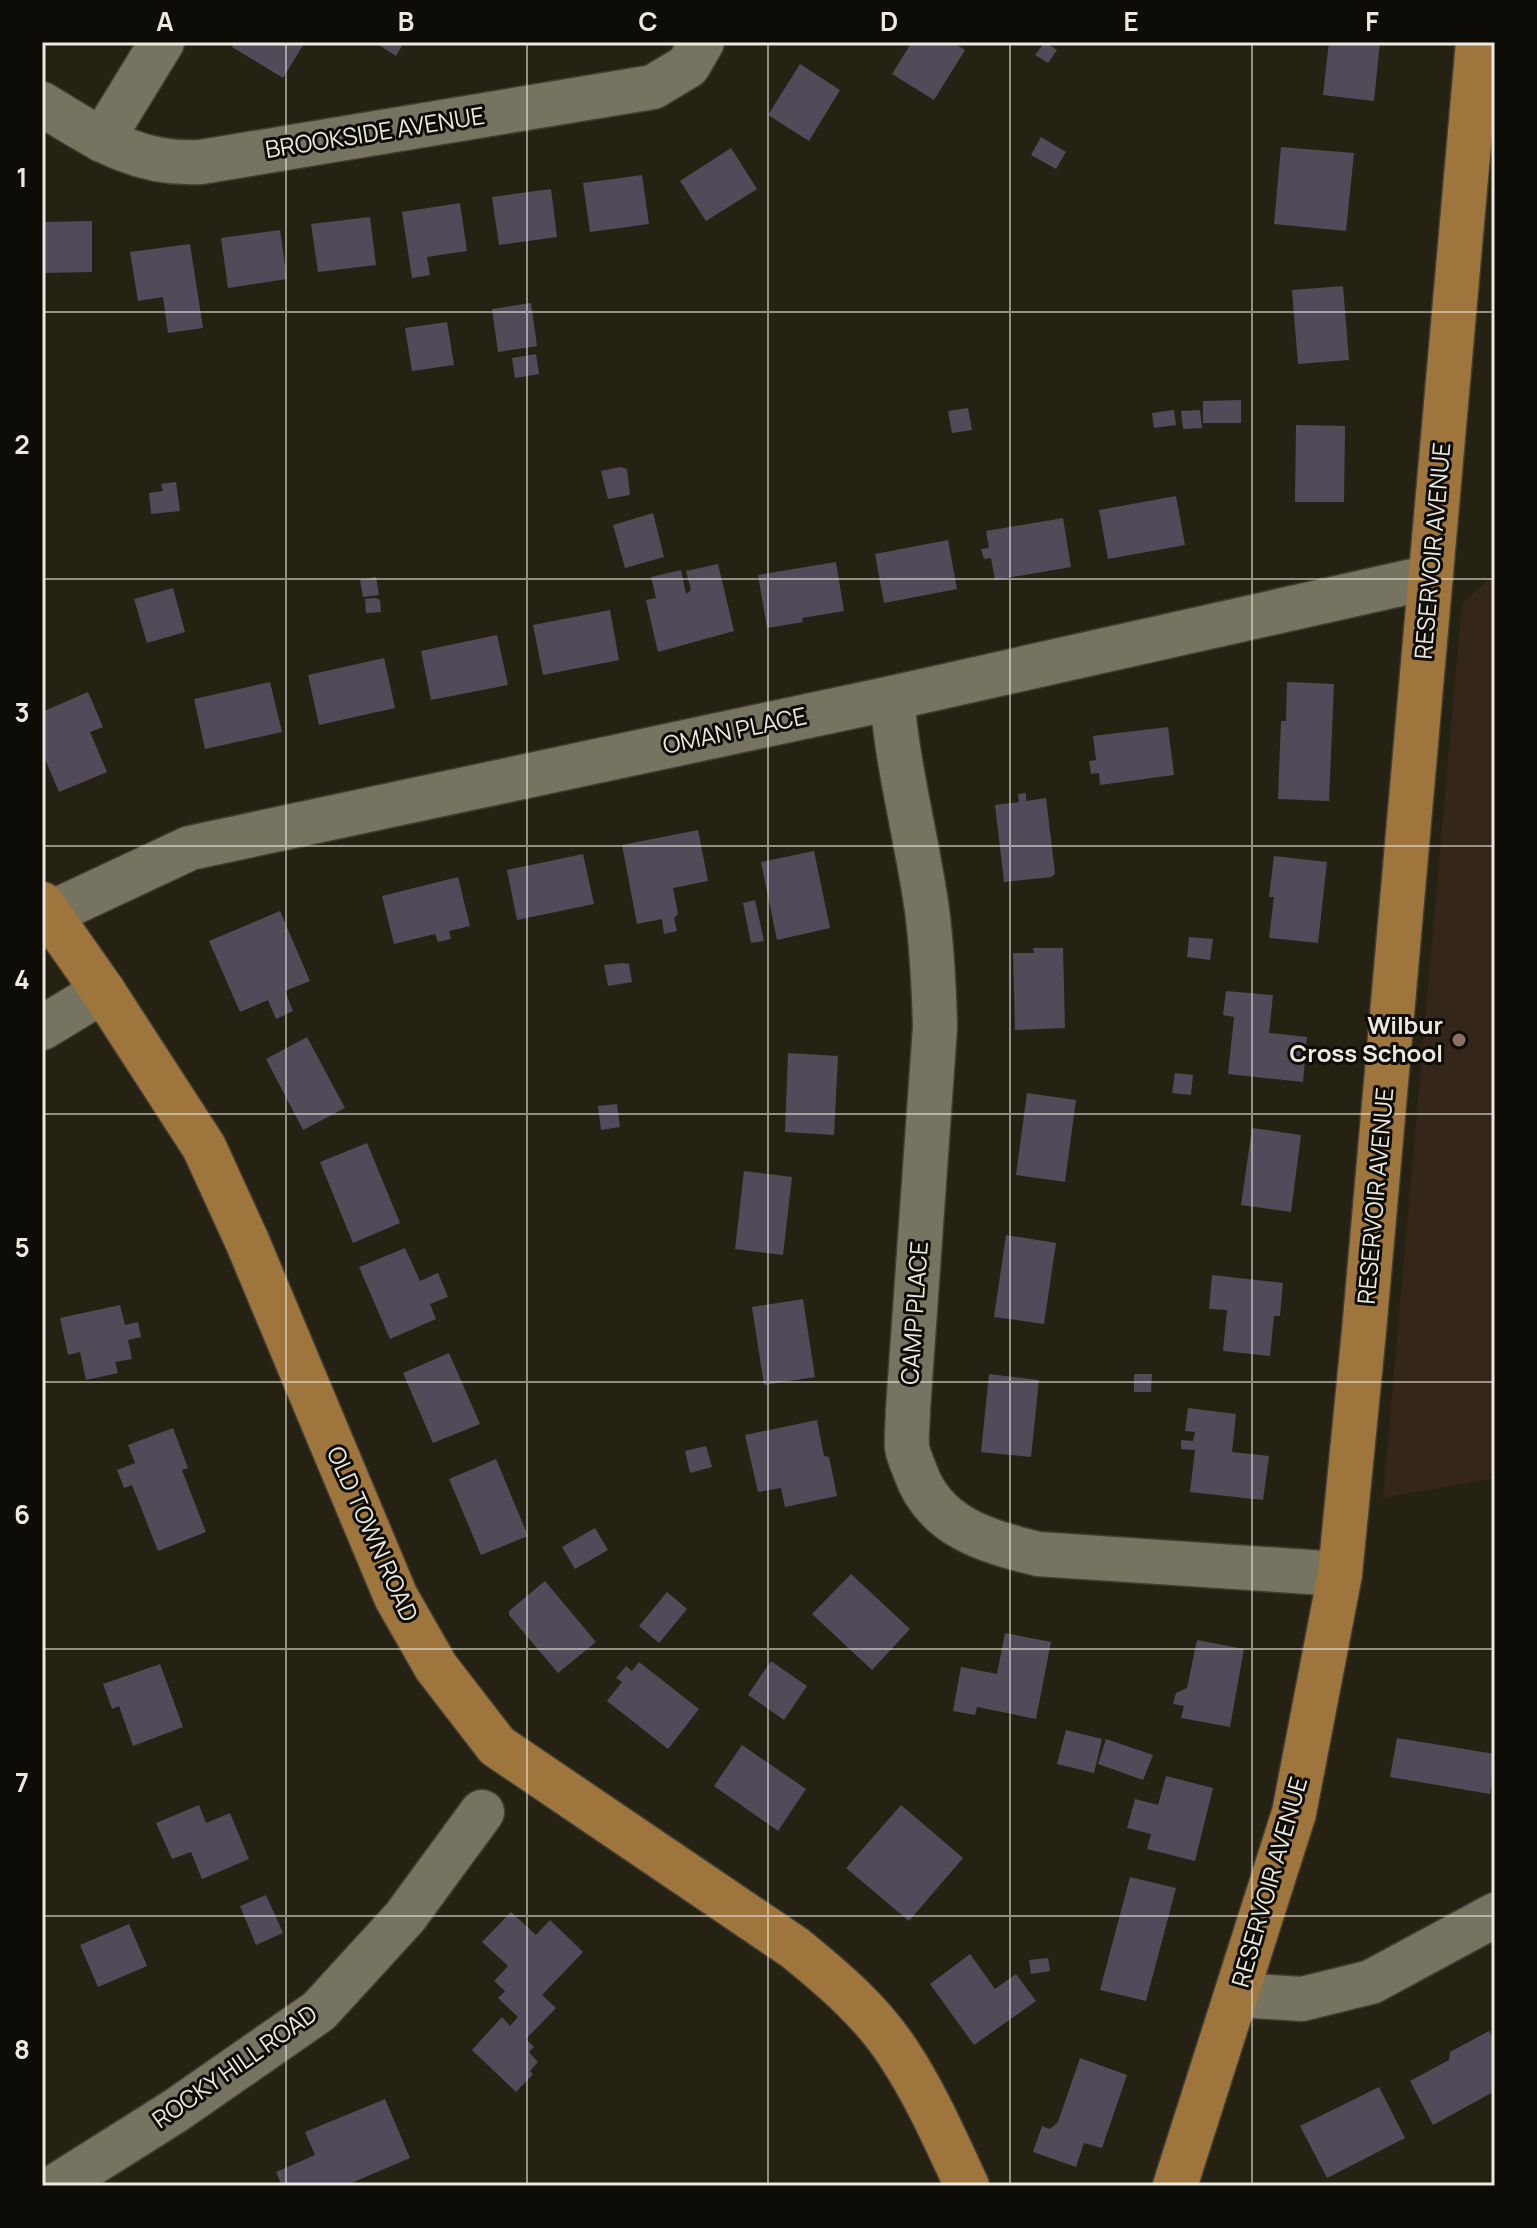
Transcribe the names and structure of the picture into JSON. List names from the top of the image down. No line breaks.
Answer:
{"streets":{"main road":["RESERVOIR AVENUE","OLD TOWN ROAD"],"street":["BROOKSIDE AVENUE","OMAN PLACE","CAMP PLACE","ROCKY HILL ROAD"]},"crossings":[["RESERVOIR AVENUE","OMAN PLACE"],["RESERVOIR AVENUE","CAMP PLACE"],["OMAN PLACE","CAMP PLACE"],["OMAN PLACE","OLD TOWN ROAD"]],"places":["Wilbur Cross School"],"grid":{"columns":["A","B","C","D","E","F"],"rows":["1","2","3","4","5","6","7","8"]}}
